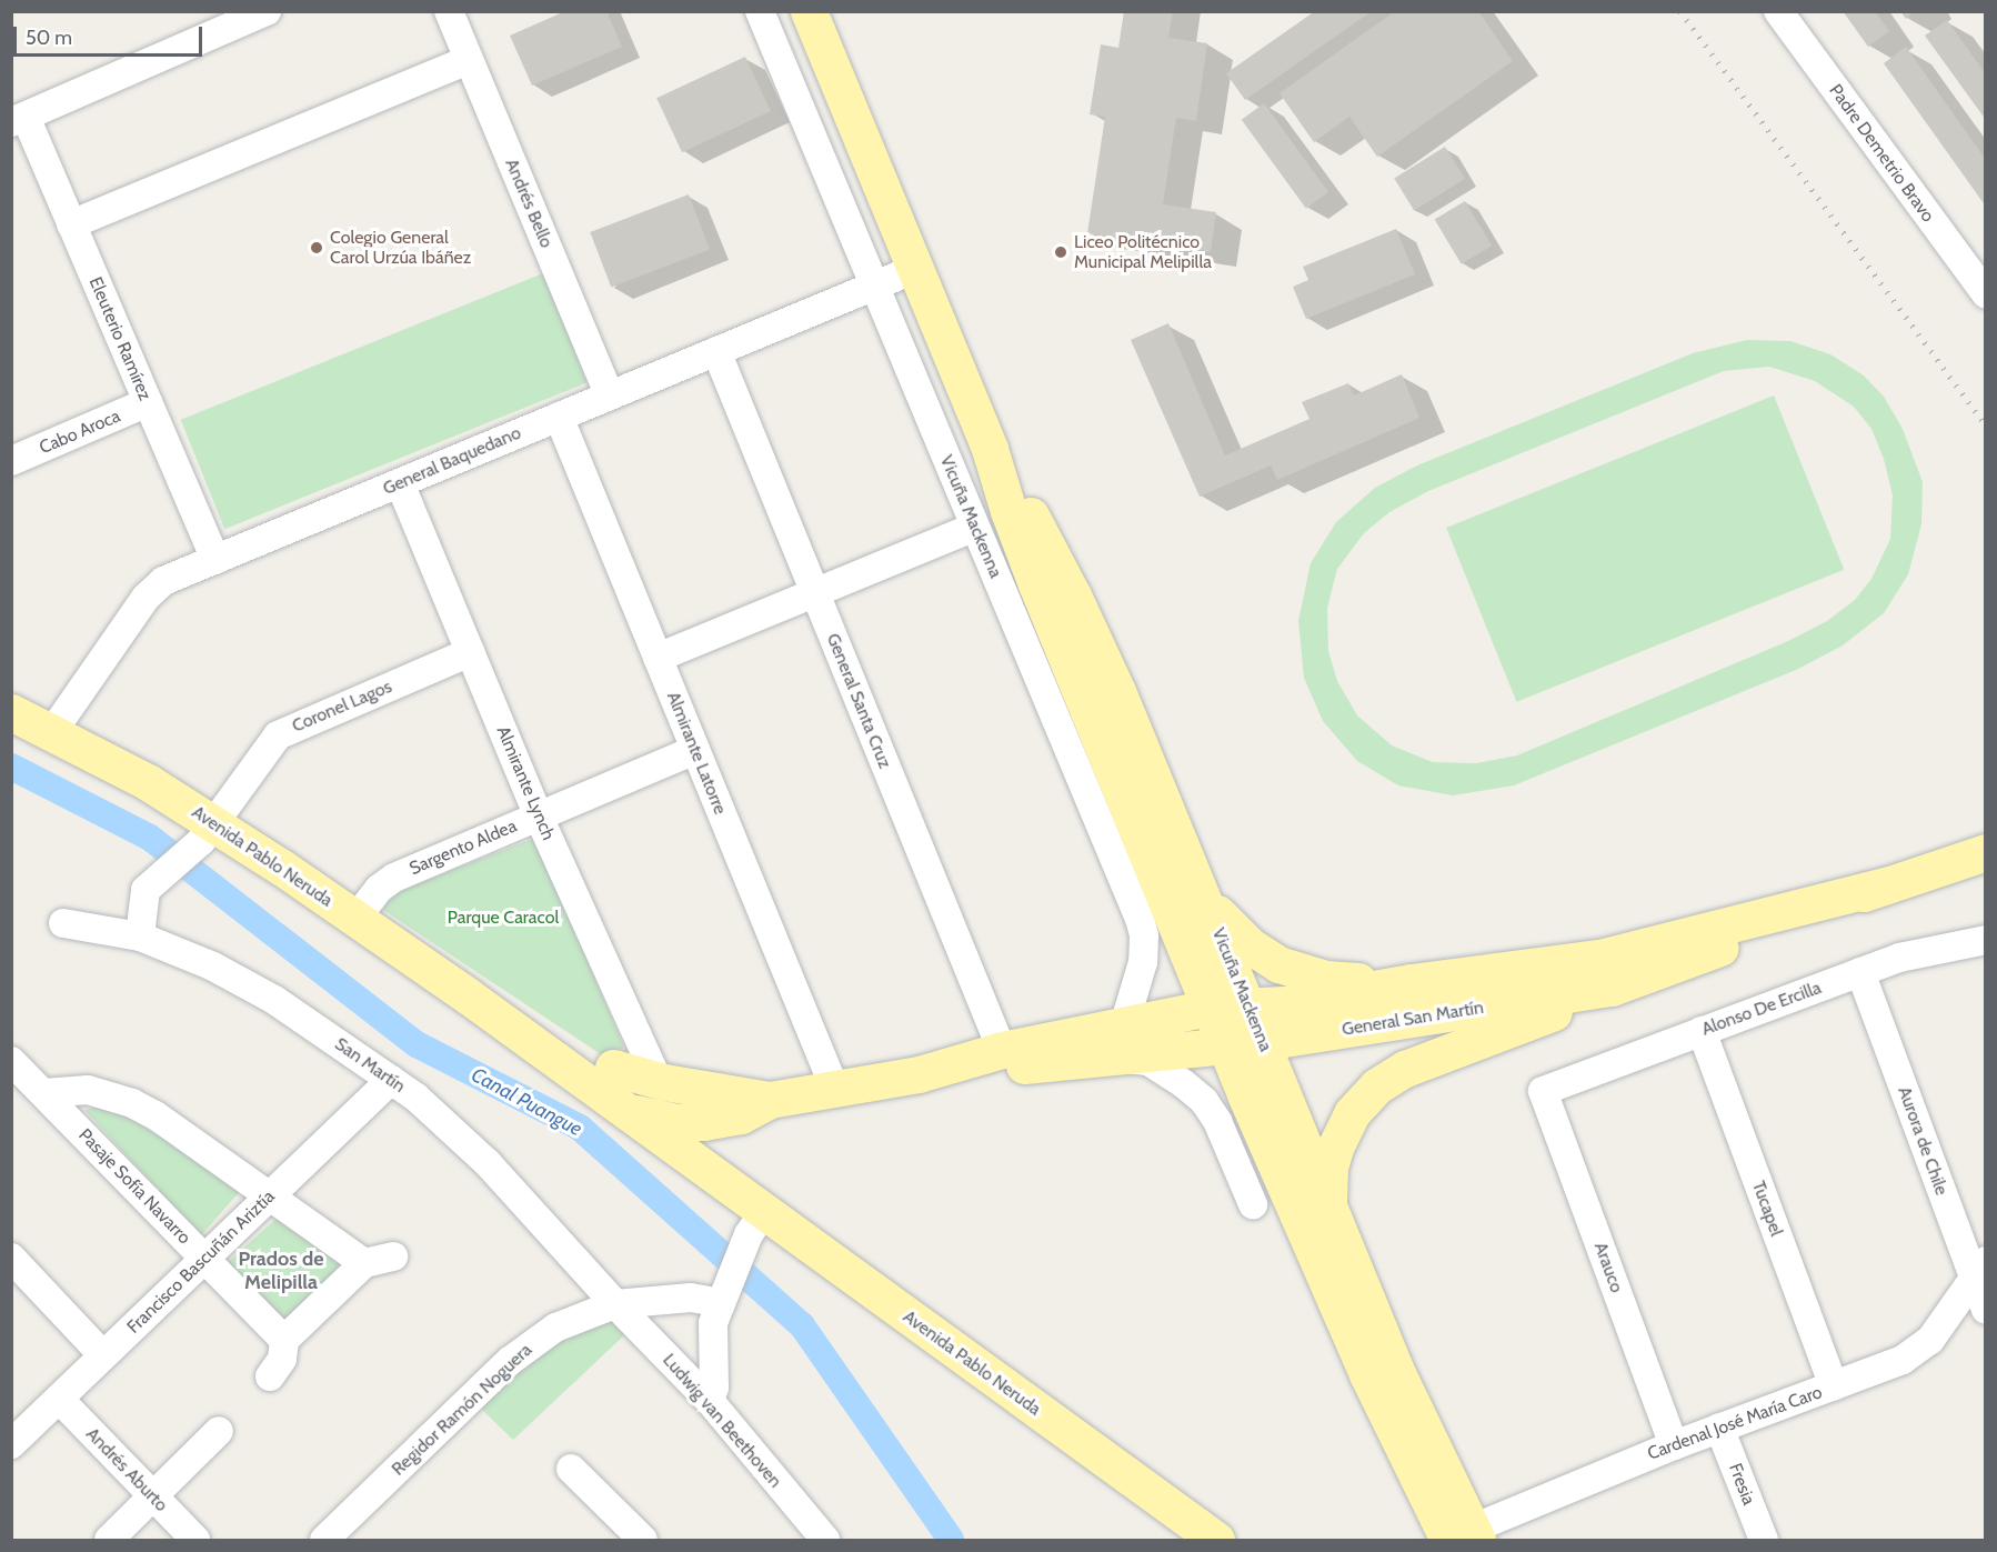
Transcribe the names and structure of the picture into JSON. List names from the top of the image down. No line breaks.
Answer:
{"streets":{"main road":["Vicuña Mackenna","Avenida Pablo Neruda","General San Martín"],"street":["Padre Demetrio Bravo","Andrés Bello","Eleuterio Ramírez","Cabo Aroca","General Baquedano","General Santa Cruz","Coronel Lagos","Almirante Latorre","Almirante Lynch","Sargento Aldea","Alonso De Ercilla","San Martín","Aurora de Chile","Pasaje Sofía Navarro","Tucapel","Francisco Bascuñán Ariztía","Arauco","Regidor Ramón Noguera","Ludwig van Beethoven","Cardenal José María Caro","Andrés Aburto","Fresia"]},"crossings":[["Andrés Bello","General Baquedano"],["Eleuterio Ramírez","Cabo Aroca"],["Eleuterio Ramírez","General Baquedano"],["General Baquedano","Vicuña Mackenna"],["General Baquedano","General Santa Cruz"],["General Baquedano","Almirante Latorre"],["General Baquedano","Almirante Lynch"],["General Baquedano","Avenida Pablo Neruda"],["Vicuña Mackenna","General San Martín"],["Vicuña Mackenna","Cardenal José María Caro"],["General Santa Cruz","General San Martín"],["Coronel Lagos","Almirante Lynch"],["Coronel Lagos","Avenida Pablo Neruda"],["Coronel Lagos","San Martín"],["Almirante Latorre","Sargento Aldea"],["Almirante Latorre","General San Martín"],["Almirante Lynch","Sargento Aldea"],["Almirante Lynch","General San Martín"],["Sargento Aldea","Avenida Pablo Neruda"],["Avenida Pablo Neruda","General San Martín"],["Alonso De Ercilla","Aurora de Chile"],["Alonso De Ercilla","Tucapel"],["Alonso De Ercilla","Arauco"],["San Martín","Francisco Bascuñán Ariztía"],["San Martín","Regidor Ramón Noguera"],["San Martín","Ludwig van Beethoven"],["Aurora de Chile","Cardenal José María Caro"],["Pasaje Sofía Navarro","Francisco Bascuñán Ariztía"],["Tucapel","Cardenal José María Caro"],["Francisco Bascuñán Ariztía","Andrés Aburto"],["Arauco","Cardenal José María Caro"],["Regidor Ramón Noguera","Ludwig van Beethoven"],["Cardenal José María Caro","Fresia"]],"districts":["Prados de Melipilla"],"water":["Canal Puangue"],"parks":["Parque Caracol"],"places":["Colegio General Carol Urzúa Ibáñez","Liceo Politécnico Municipal Melipilla"],"scale_bar":"50 m"}
